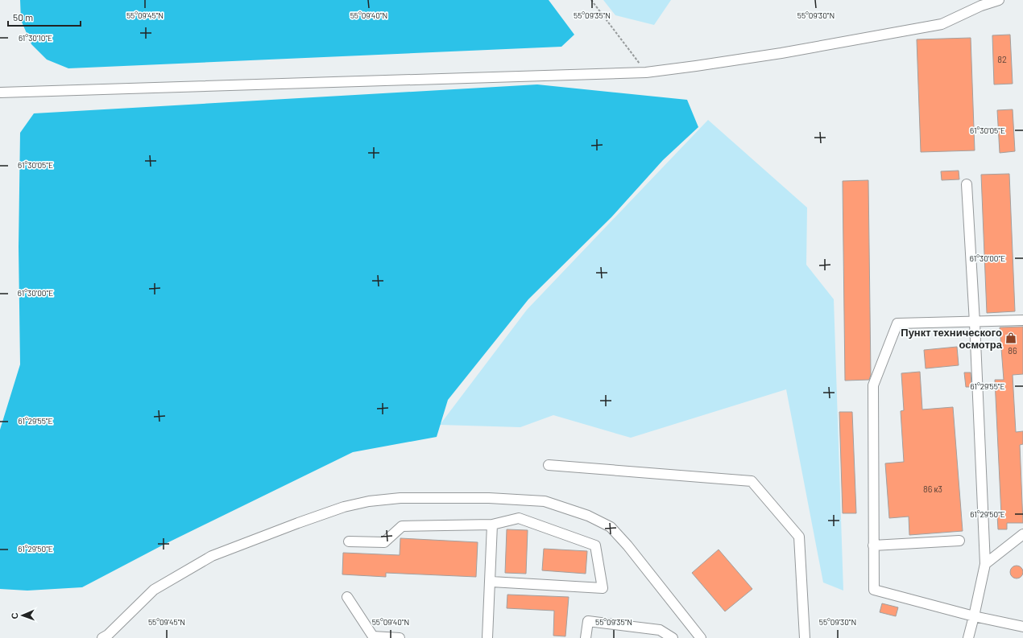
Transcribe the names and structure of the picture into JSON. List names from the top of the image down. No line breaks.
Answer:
{"places":{"shop":["Пункт технического осмотра"]},"house_numbers":["82","86","86 к3"],"scale_bar":"50 m","north":"left","coordinates":["55°09'45\"N","55°09'40\"N","55°09'35\"N","55°09'30\"N","61°30'10\"E","61°30'05\"E","61°30'00\"E","61°29'55\"E","61°29'50\"E"]}
